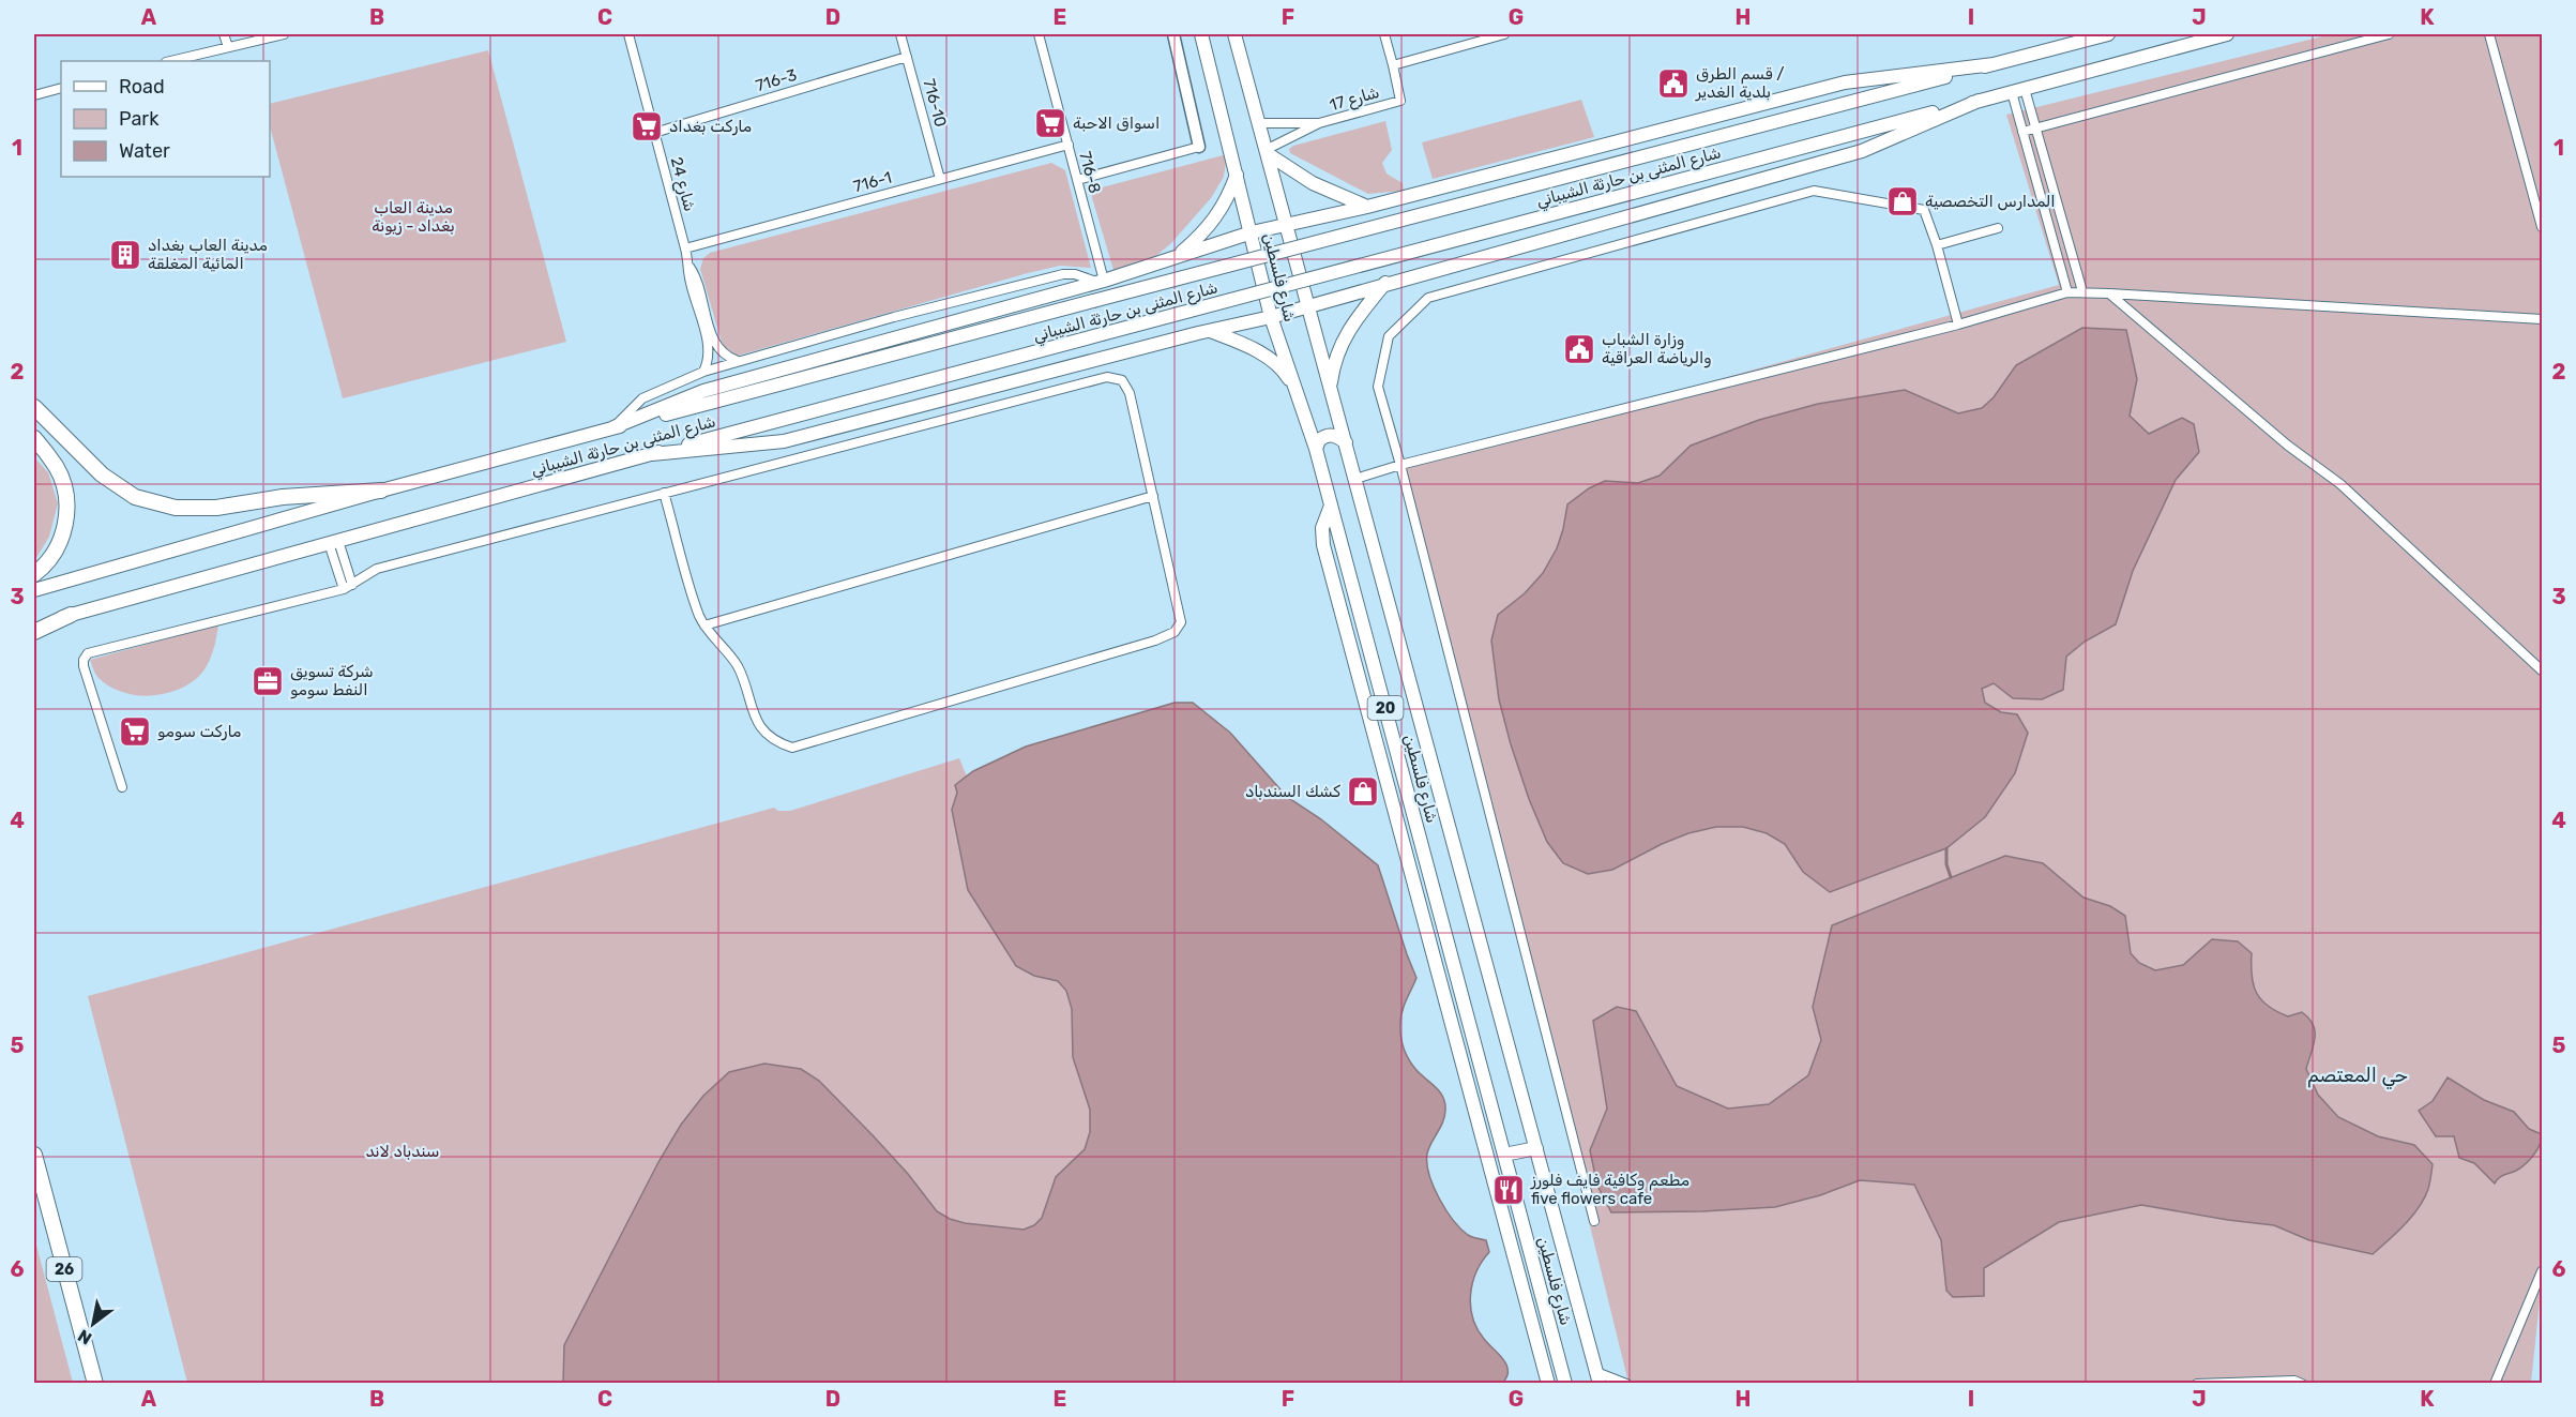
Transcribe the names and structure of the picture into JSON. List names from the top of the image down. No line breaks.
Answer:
{"streets":{"highway":["26"],"main road":["شارع المثنى بن حارثة الشيباني","شارع فلسطين","20"],"street":["716-3","شارع 17","716-10","716-8","716-1","شارع 24"]},"crossings":[["716-3","716-10"],["716-3","شارع 24"],["شارع 17","شارع فلسطين"],["716-10","716-1"],["716-8","716-1"],["716-1","شارع 24"]],"districts":["حي المعتصم"],"parks":["مدينة العاب بغداد - زيونة","سندباد لاند"],"places":{"public building":["قسم الطرق / بلدية الغدير","وزارة الشباب والرياضة العراقية"],"supermarket":["اسواق الاحبة","ماركت بغداد","ماركت سومو"],"shop":["المدارس التخصصية","كشك السندباد"],"building":["مدينة العاب بغداد المائية المغلقة"],"office":["شركة تسويق النفط سومو"],"restaurant":["مطعم وكافية فايف فلورز five flowers cafe"]},"legend":["Road","Park","Water"],"north":"bottom left","grid":{"columns":["A","B","C","D","E","F","G","H","I","J","K"],"rows":["1","2","3","4","5","6"]}}
